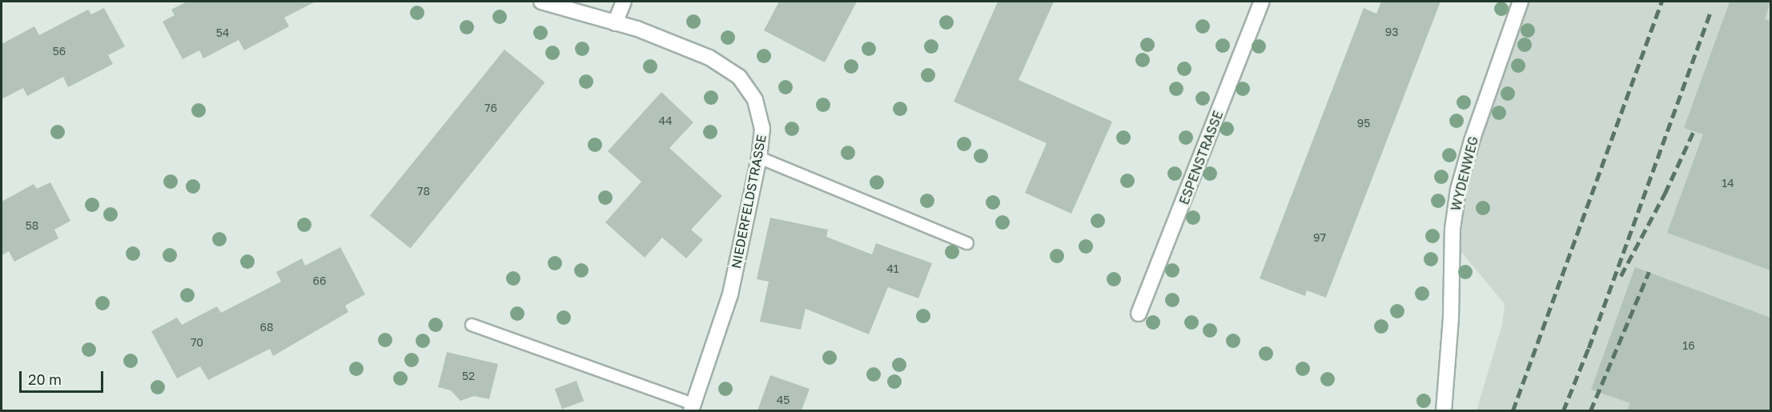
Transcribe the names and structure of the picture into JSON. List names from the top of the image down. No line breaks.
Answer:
{"streets":{"street":["ESPENSTRASSE","WYDENWEG","NIEDERFELDSTRASSE"]},"house_numbers":["93","54","56","76","44","95","14","78","58","97","41","66","68","70","16","52","45"],"scale_bar":"20 m"}
